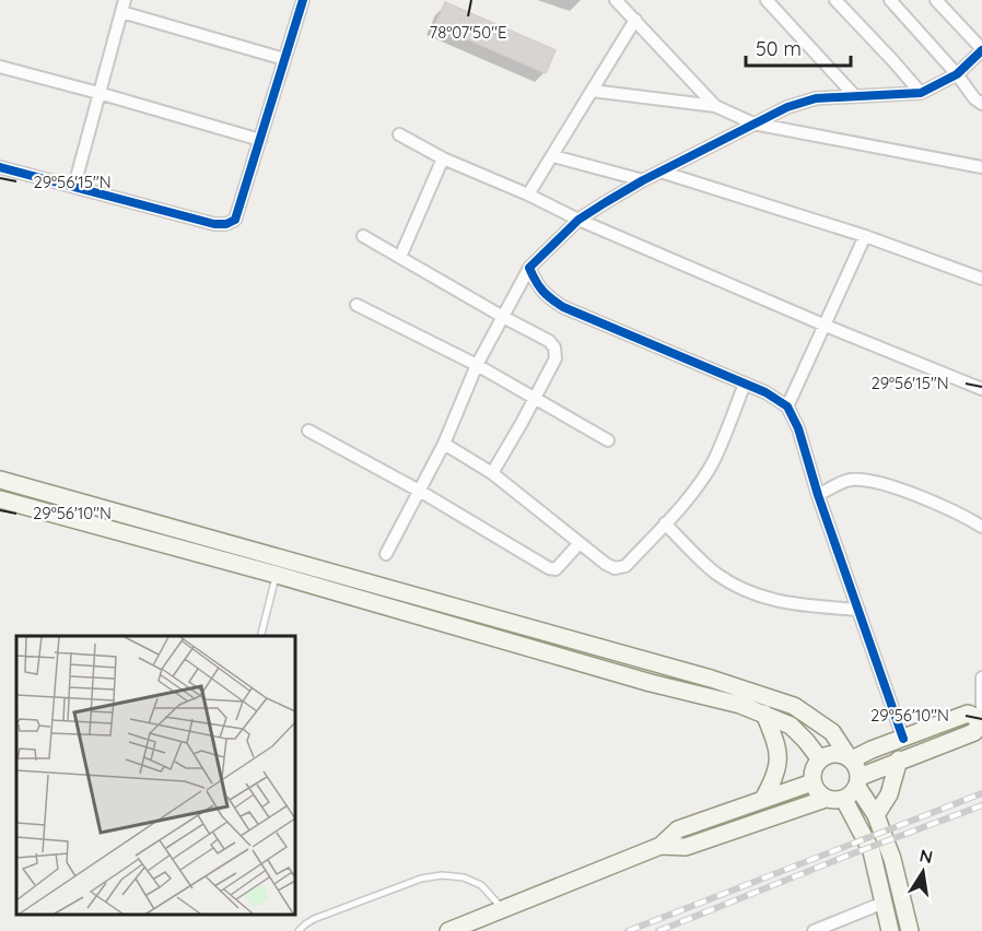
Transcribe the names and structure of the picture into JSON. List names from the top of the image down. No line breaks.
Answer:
{"scale_bar":"50 m","north":"top","coordinates":["78°07'50\"E","29°56'15\"N","29°56'10\"N"]}
